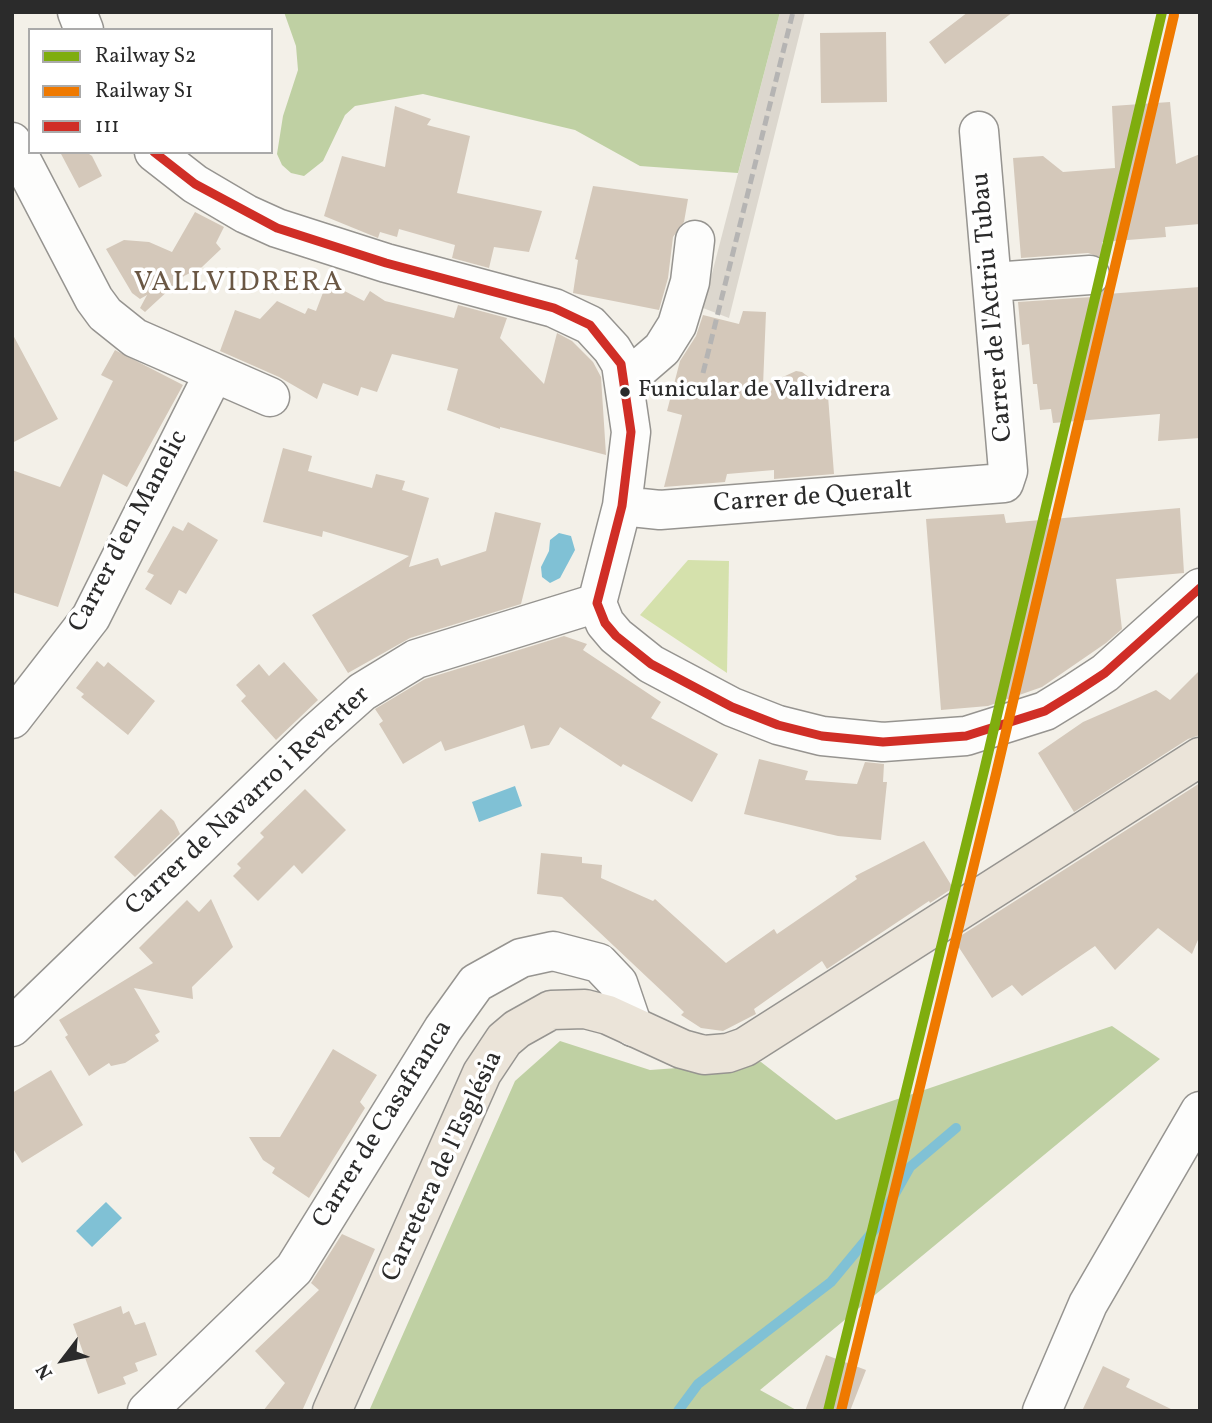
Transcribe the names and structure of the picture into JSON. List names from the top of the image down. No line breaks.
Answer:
{"streets":{"main road":["Carretera de l'Església"],"street":["Carrer de l'Actriu Tubau","Carrer de Queralt","Carrer d'en Manelic","Carrer de Navarro i Reverter","Carrer de Casafranca"]},"crossings":[["Carrer de l'Actriu Tubau","Carrer de Queralt"],["Carrer de Casafranca","Carretera de l'Església"]],"districts":["VALLVIDRERA"],"places":["Funicular de Vallvidrera"],"lines":["rail line S2","rail line S1","transit line 111"],"legend":["Railway S2","Railway S1","111"],"north":"bottom left"}
